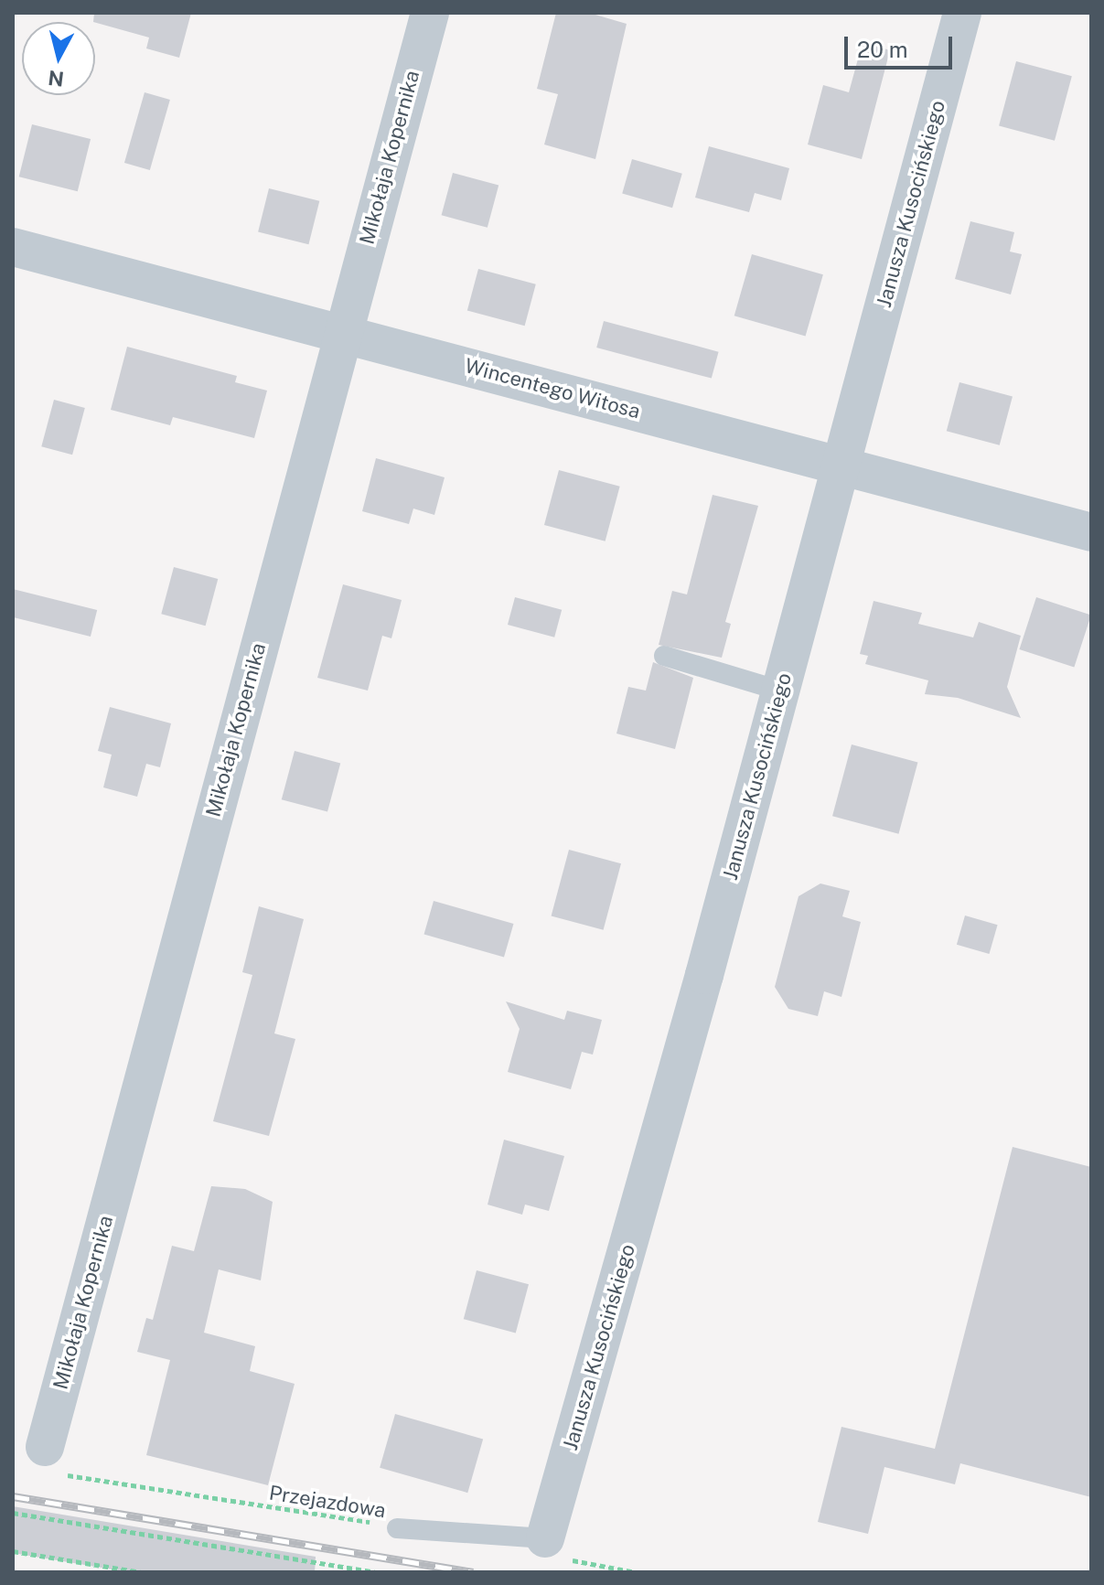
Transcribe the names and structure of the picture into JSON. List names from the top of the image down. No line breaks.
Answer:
{"streets":{"street":["Mikołaja Kopernika","Janusza Kusocińskiego","Wincentego Witosa"],"path":["Przejazdowa"]},"crossings":[["Mikołaja Kopernika","Wincentego Witosa"],["Mikołaja Kopernika","Przejazdowa"],["Janusza Kusocińskiego","Wincentego Witosa"]],"scale_bar":"20 m","north":"bottom"}
